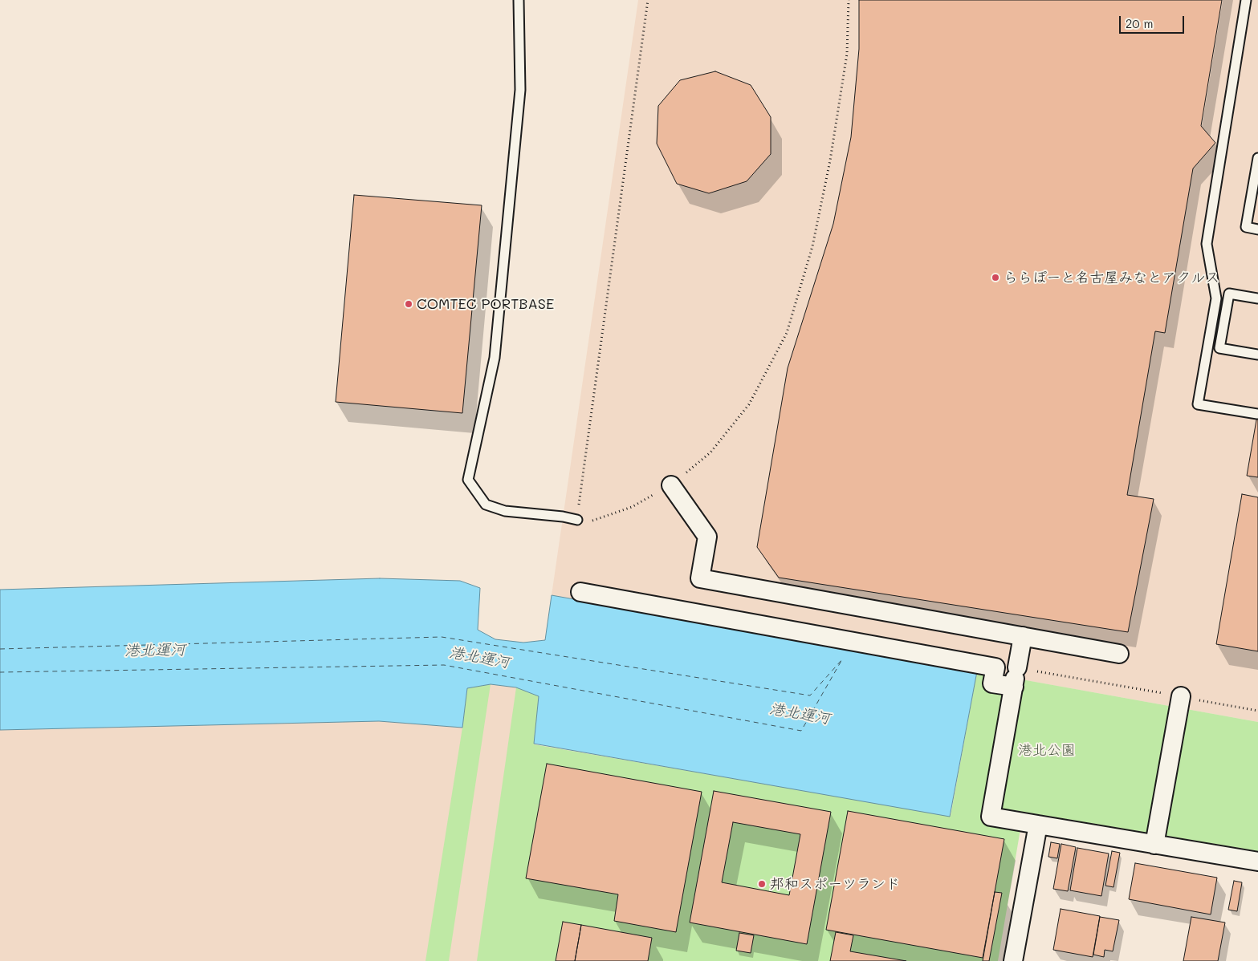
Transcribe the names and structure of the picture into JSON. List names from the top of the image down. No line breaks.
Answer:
{"water":["港北運河"],"parks":["港北公園"],"places":["ららぽーと名古屋みなとアクルス","COMTEC PORTBASE","邦和スポーツランド"],"scale_bar":"20 m"}
